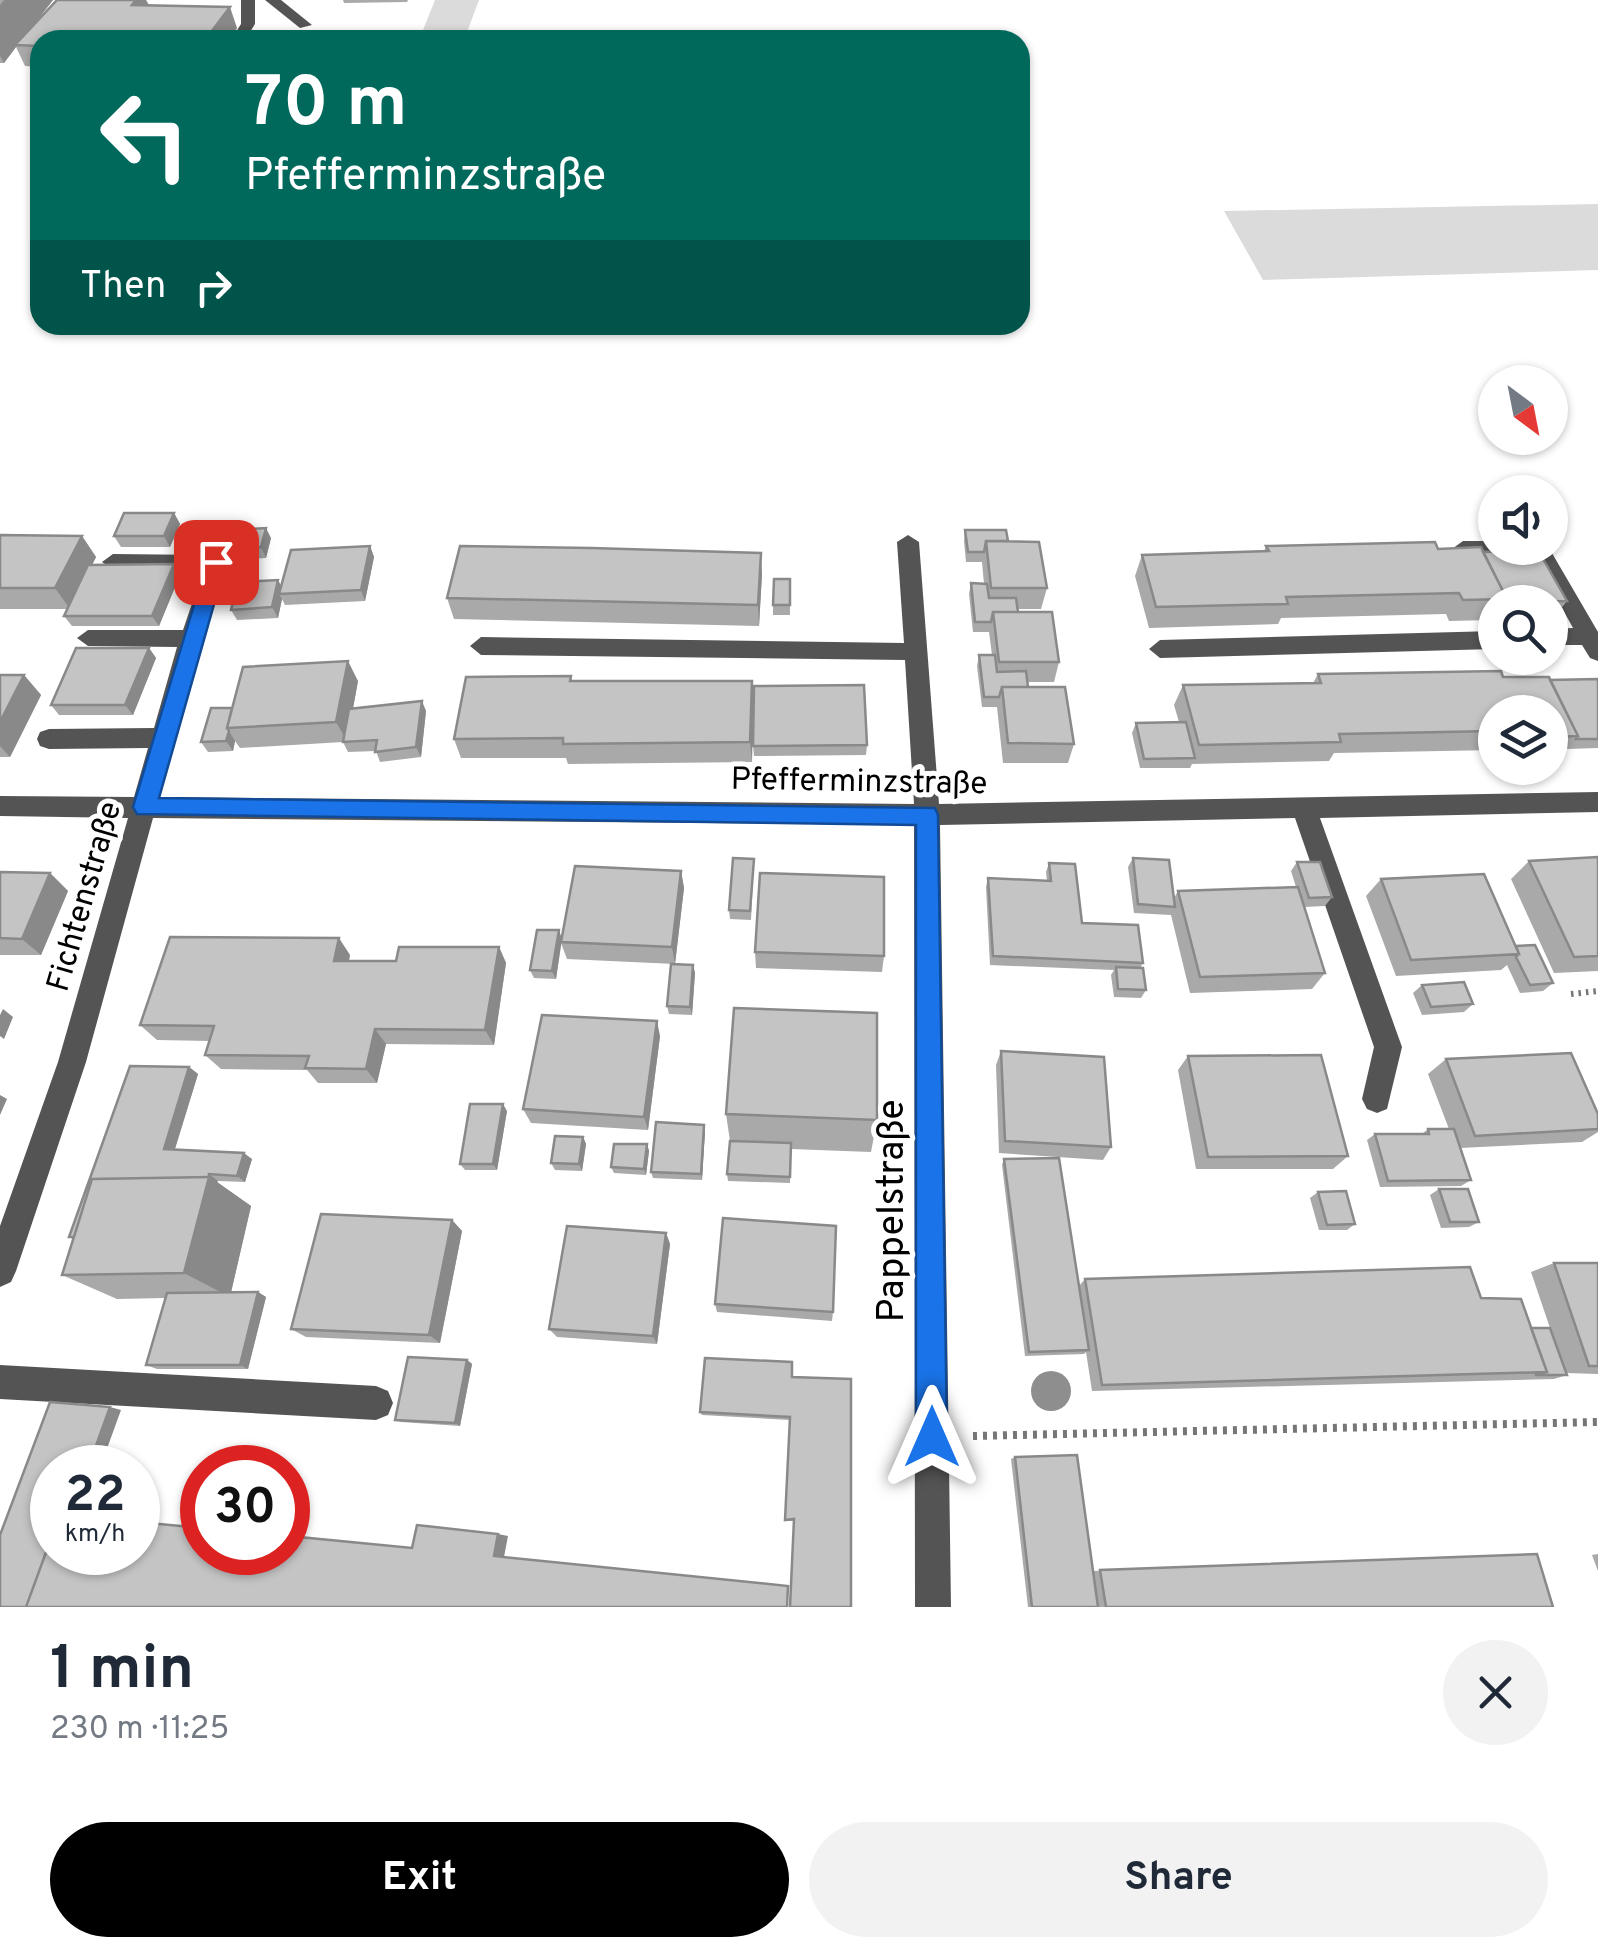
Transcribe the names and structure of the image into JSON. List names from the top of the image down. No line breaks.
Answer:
{"streets":{"street":["Pfefferminzstraße","Fichtenstraße","Pappelstraße"]},"crossings":[["Pfefferminzstraße","Fichtenstraße"],["Pfefferminzstraße","Pappelstraße"]],"north":"bottom right","page":{"turn":["70 m","Pfefferminzstraße"],"then":"Then","speed":"22 km/h","limit":"30","heading":["1 min","230 m · 11:25"],"buttons":["Exit","Share"]}}
